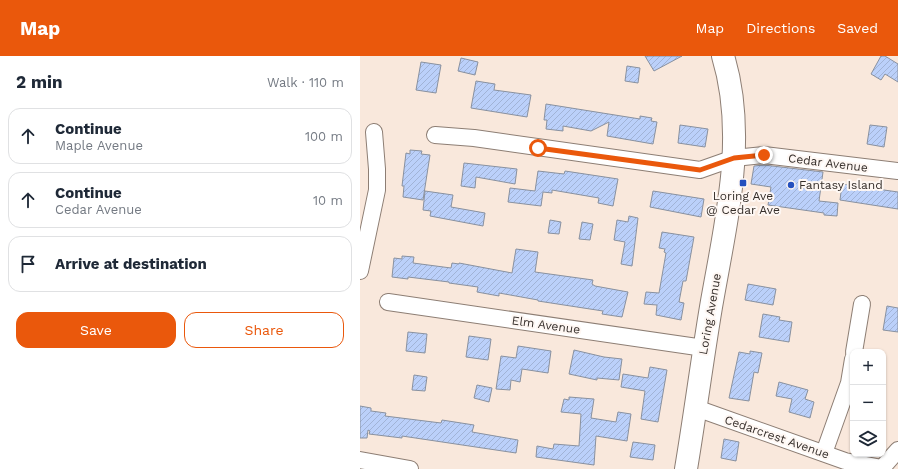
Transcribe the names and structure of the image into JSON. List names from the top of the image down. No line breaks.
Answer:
{"streets":{"highway":["Loring Avenue"],"street":["Cedar Avenue","Elm Avenue","Cedarcrest Avenue"]},"crossings":[["Cedar Avenue","Loring Avenue"],["Loring Avenue","Elm Avenue"],["Loring Avenue","Cedarcrest Avenue"]],"places":{"transit":["Loring Ave @ Cedar Ave"],"other":["Fantasy Island"]},"page":{"header":"Map","nav":["Map","Directions","Saved"],"heading":["2 min","Walk · 110 m"],"list":[["Continue","Maple Avenue","100 m"],["Continue","Cedar Avenue","10 m"],"Arrive at destination"],"buttons":["Save","Share"],"map_buttons":["+","−"]}}
